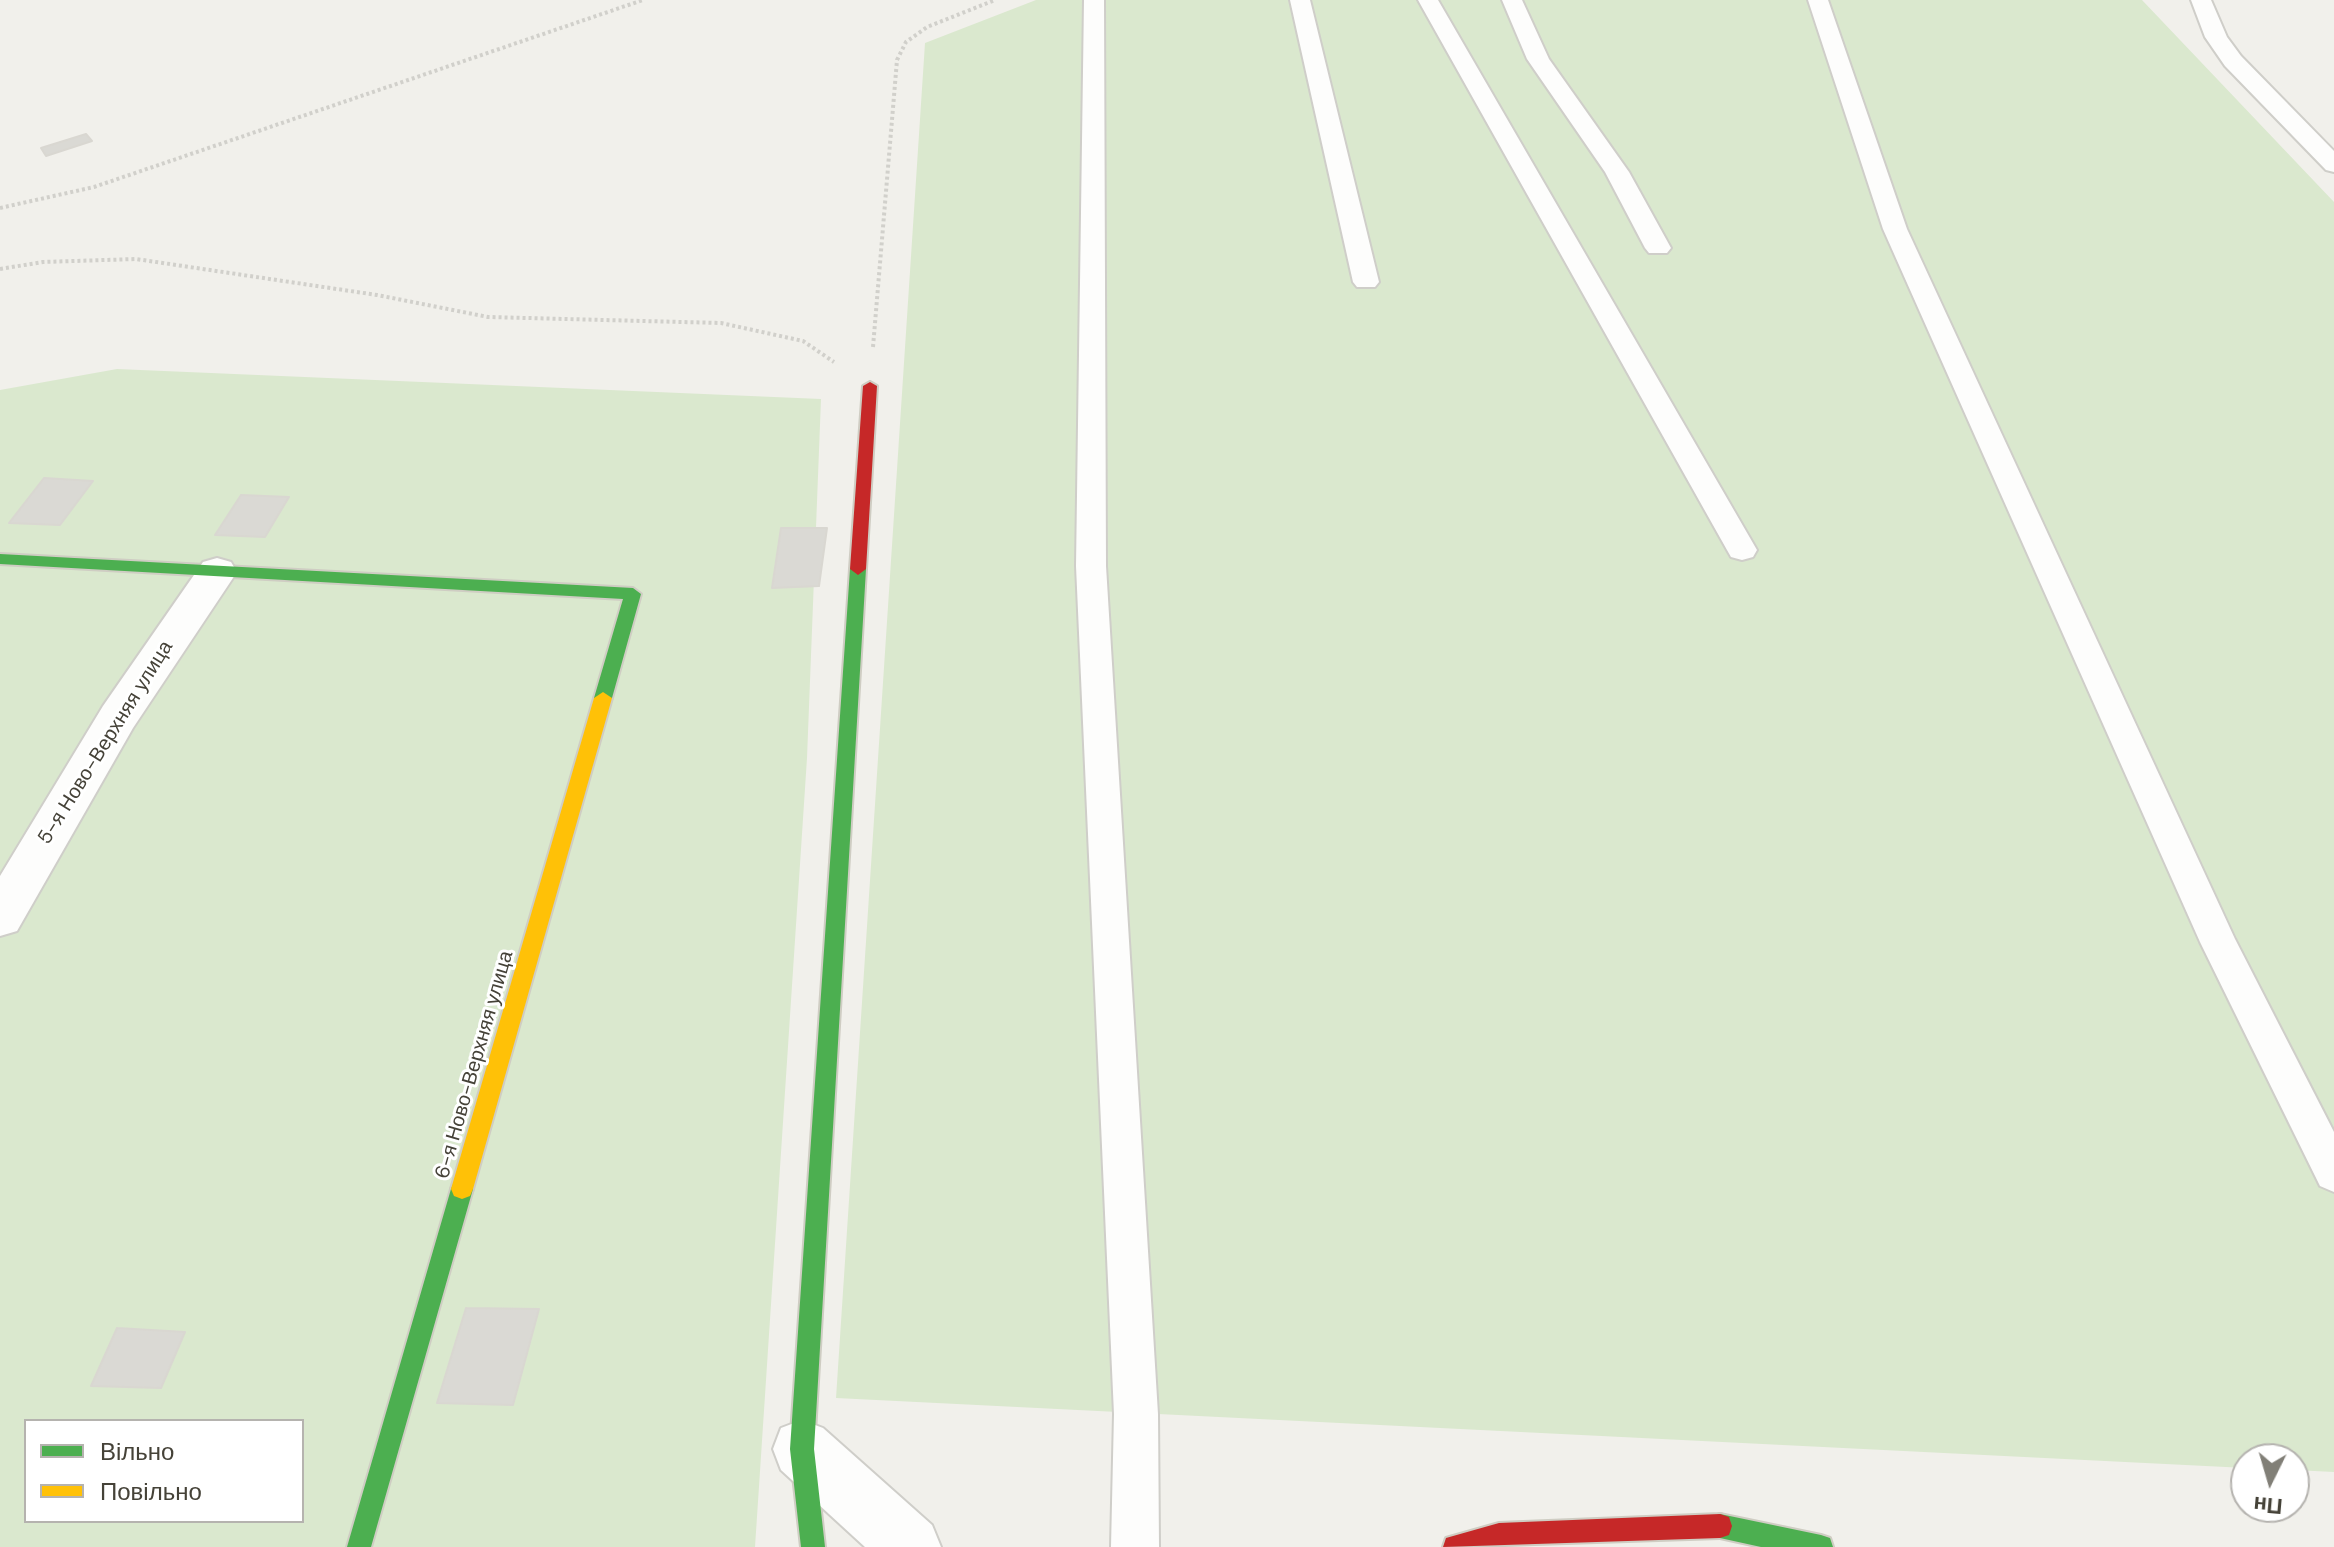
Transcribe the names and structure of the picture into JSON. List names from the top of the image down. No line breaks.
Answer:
{"streets":{"street":["5-я Ново-Верхняя улица","6-я Ново-Верхняя улица"]},"crossings":[["5-я Ново-Верхняя улица","6-я Ново-Верхняя улица"]],"legend":["Вільно","Повільно"],"north":"bottom"}
